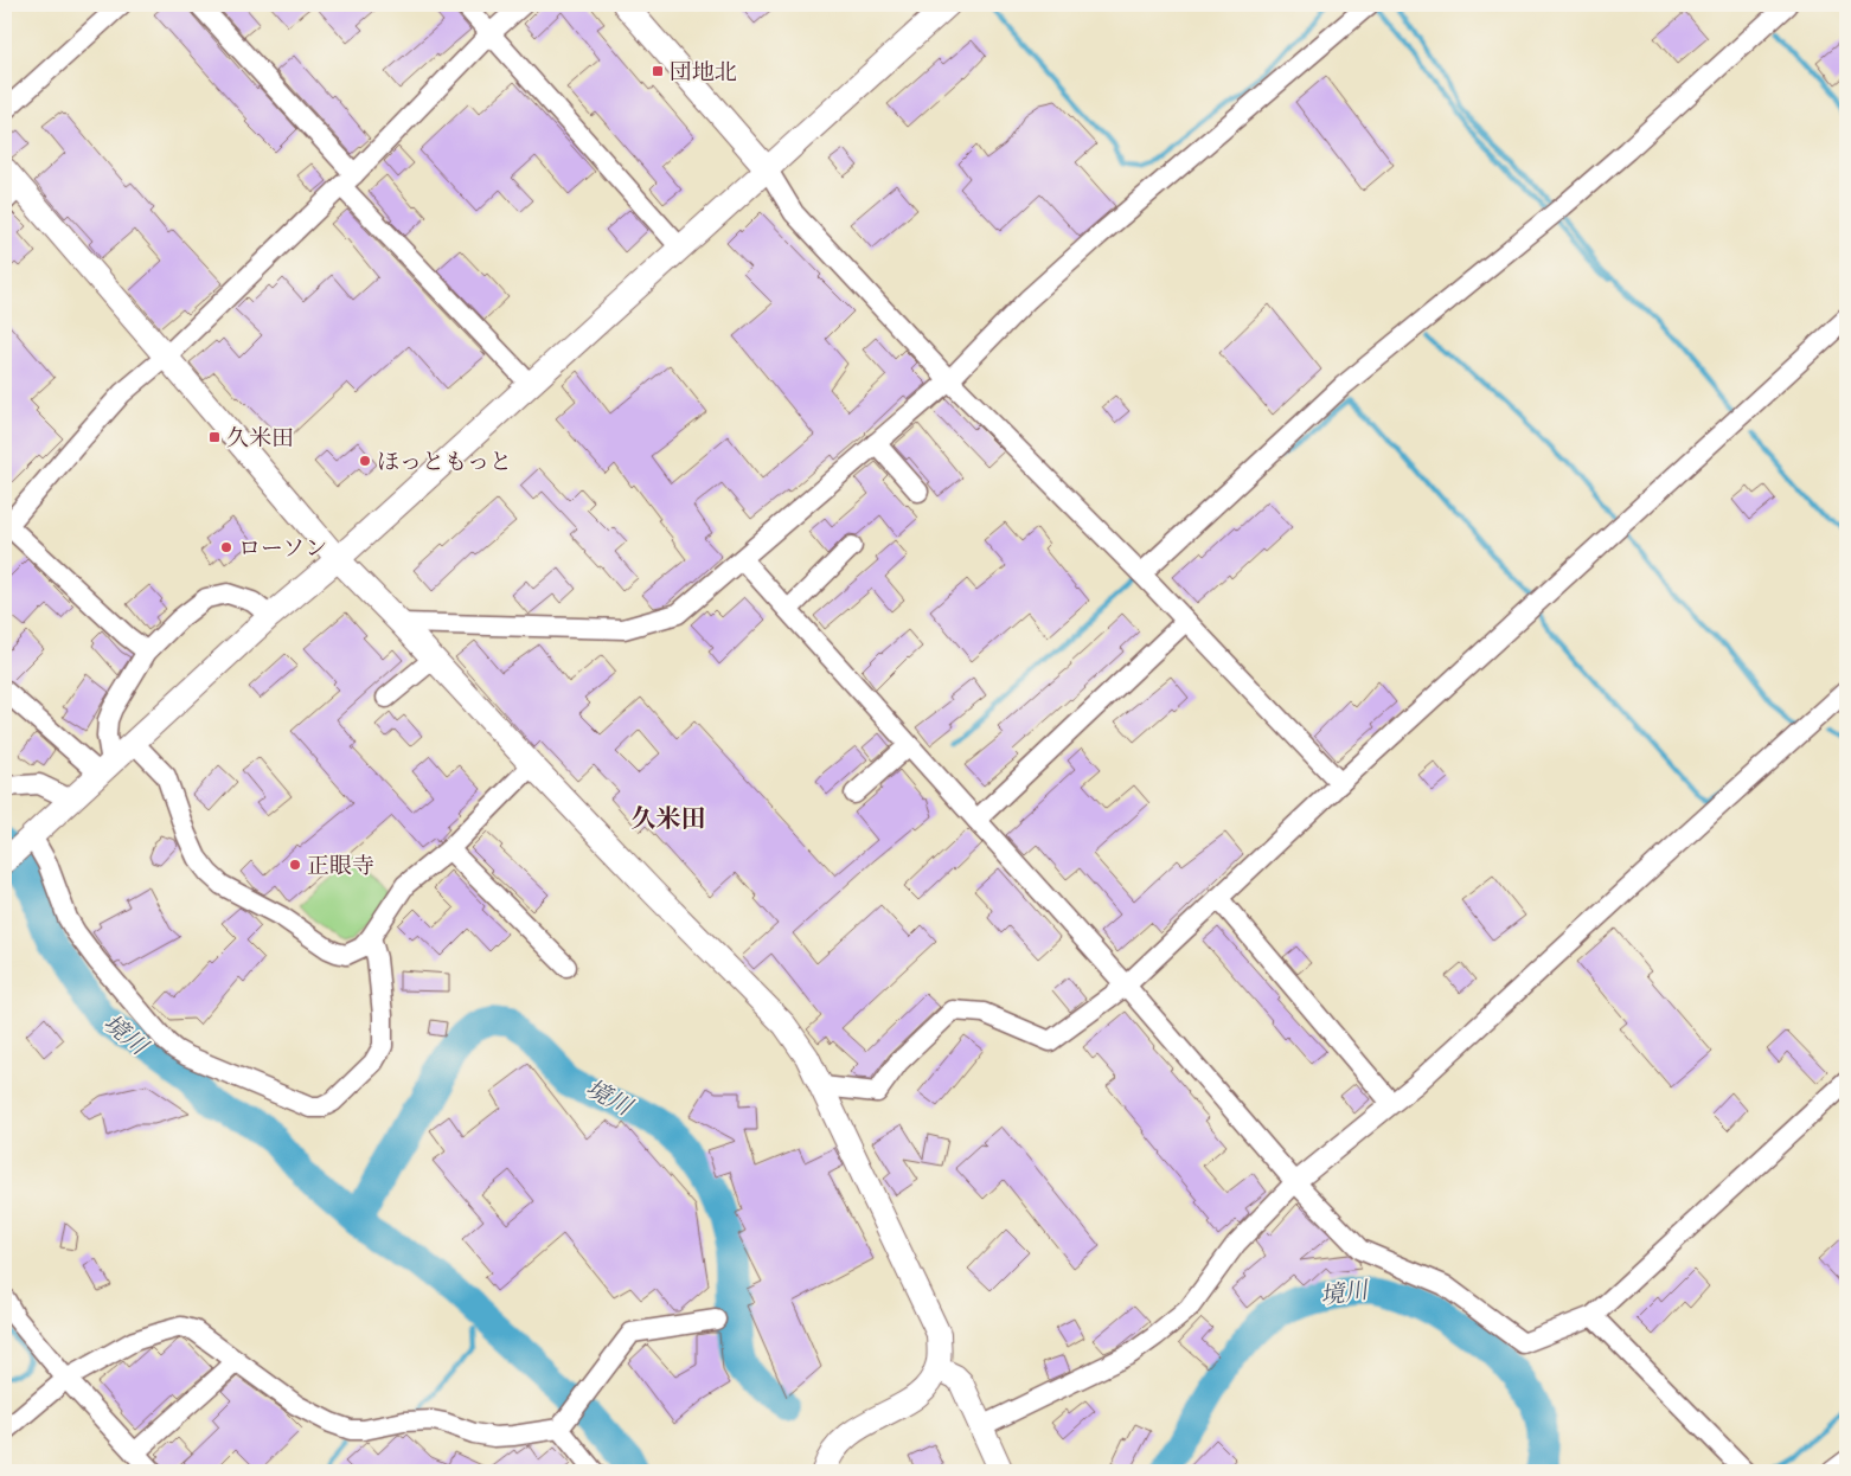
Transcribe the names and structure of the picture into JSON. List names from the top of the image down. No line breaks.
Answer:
{"districts":["久米田"],"water":["境川"],"places":{"transit":["団地北","久米田"],"other":["ほっともっと","ローソン","正眼寺"]}}
